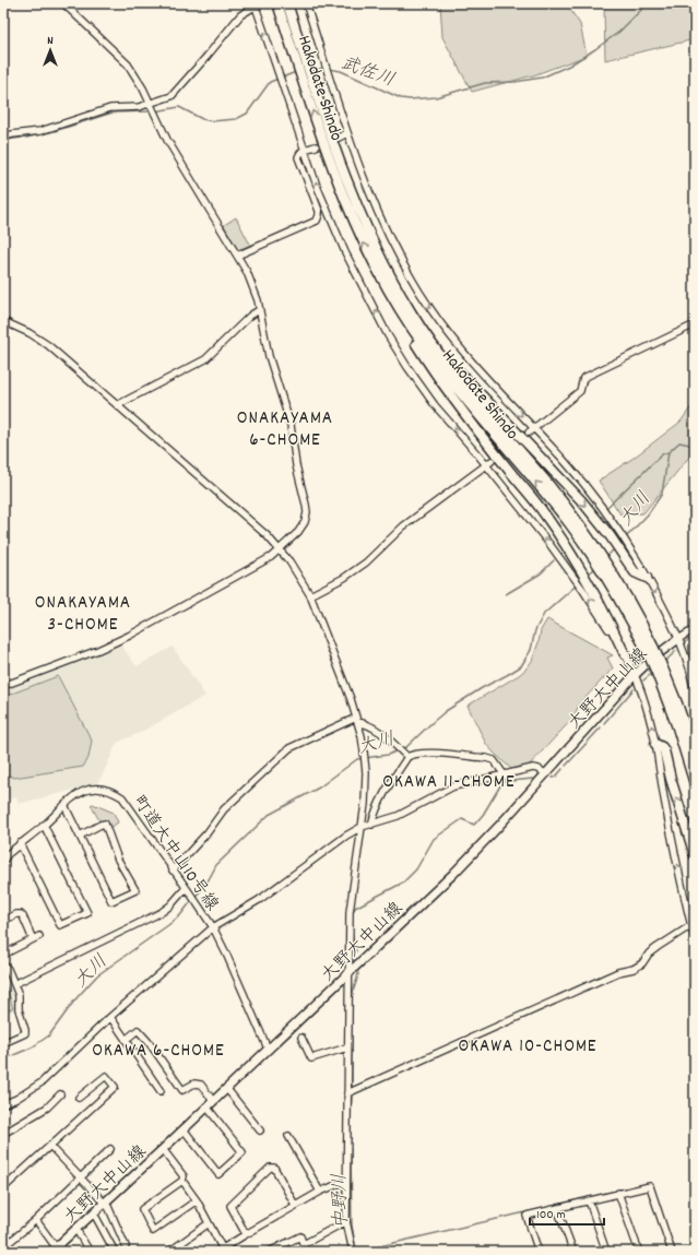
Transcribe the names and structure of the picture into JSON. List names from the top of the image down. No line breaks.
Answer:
{"streets":{"highway":["Hakodate Shindo"],"main road":["大野大中山線"],"street":["町道大中山10号線"]},"crossings":[["大野大中山線","町道大中山10号線"]],"districts":["ONAKAYAMA 6-CHOME","ONAKAYAMA 3-CHOME","OKAWA 11-CHOME","OKAWA 10-CHOME","OKAWA 6-CHOME"],"water":["武佐川","大川","中野川"],"scale_bar":"100 m","north":"top"}
